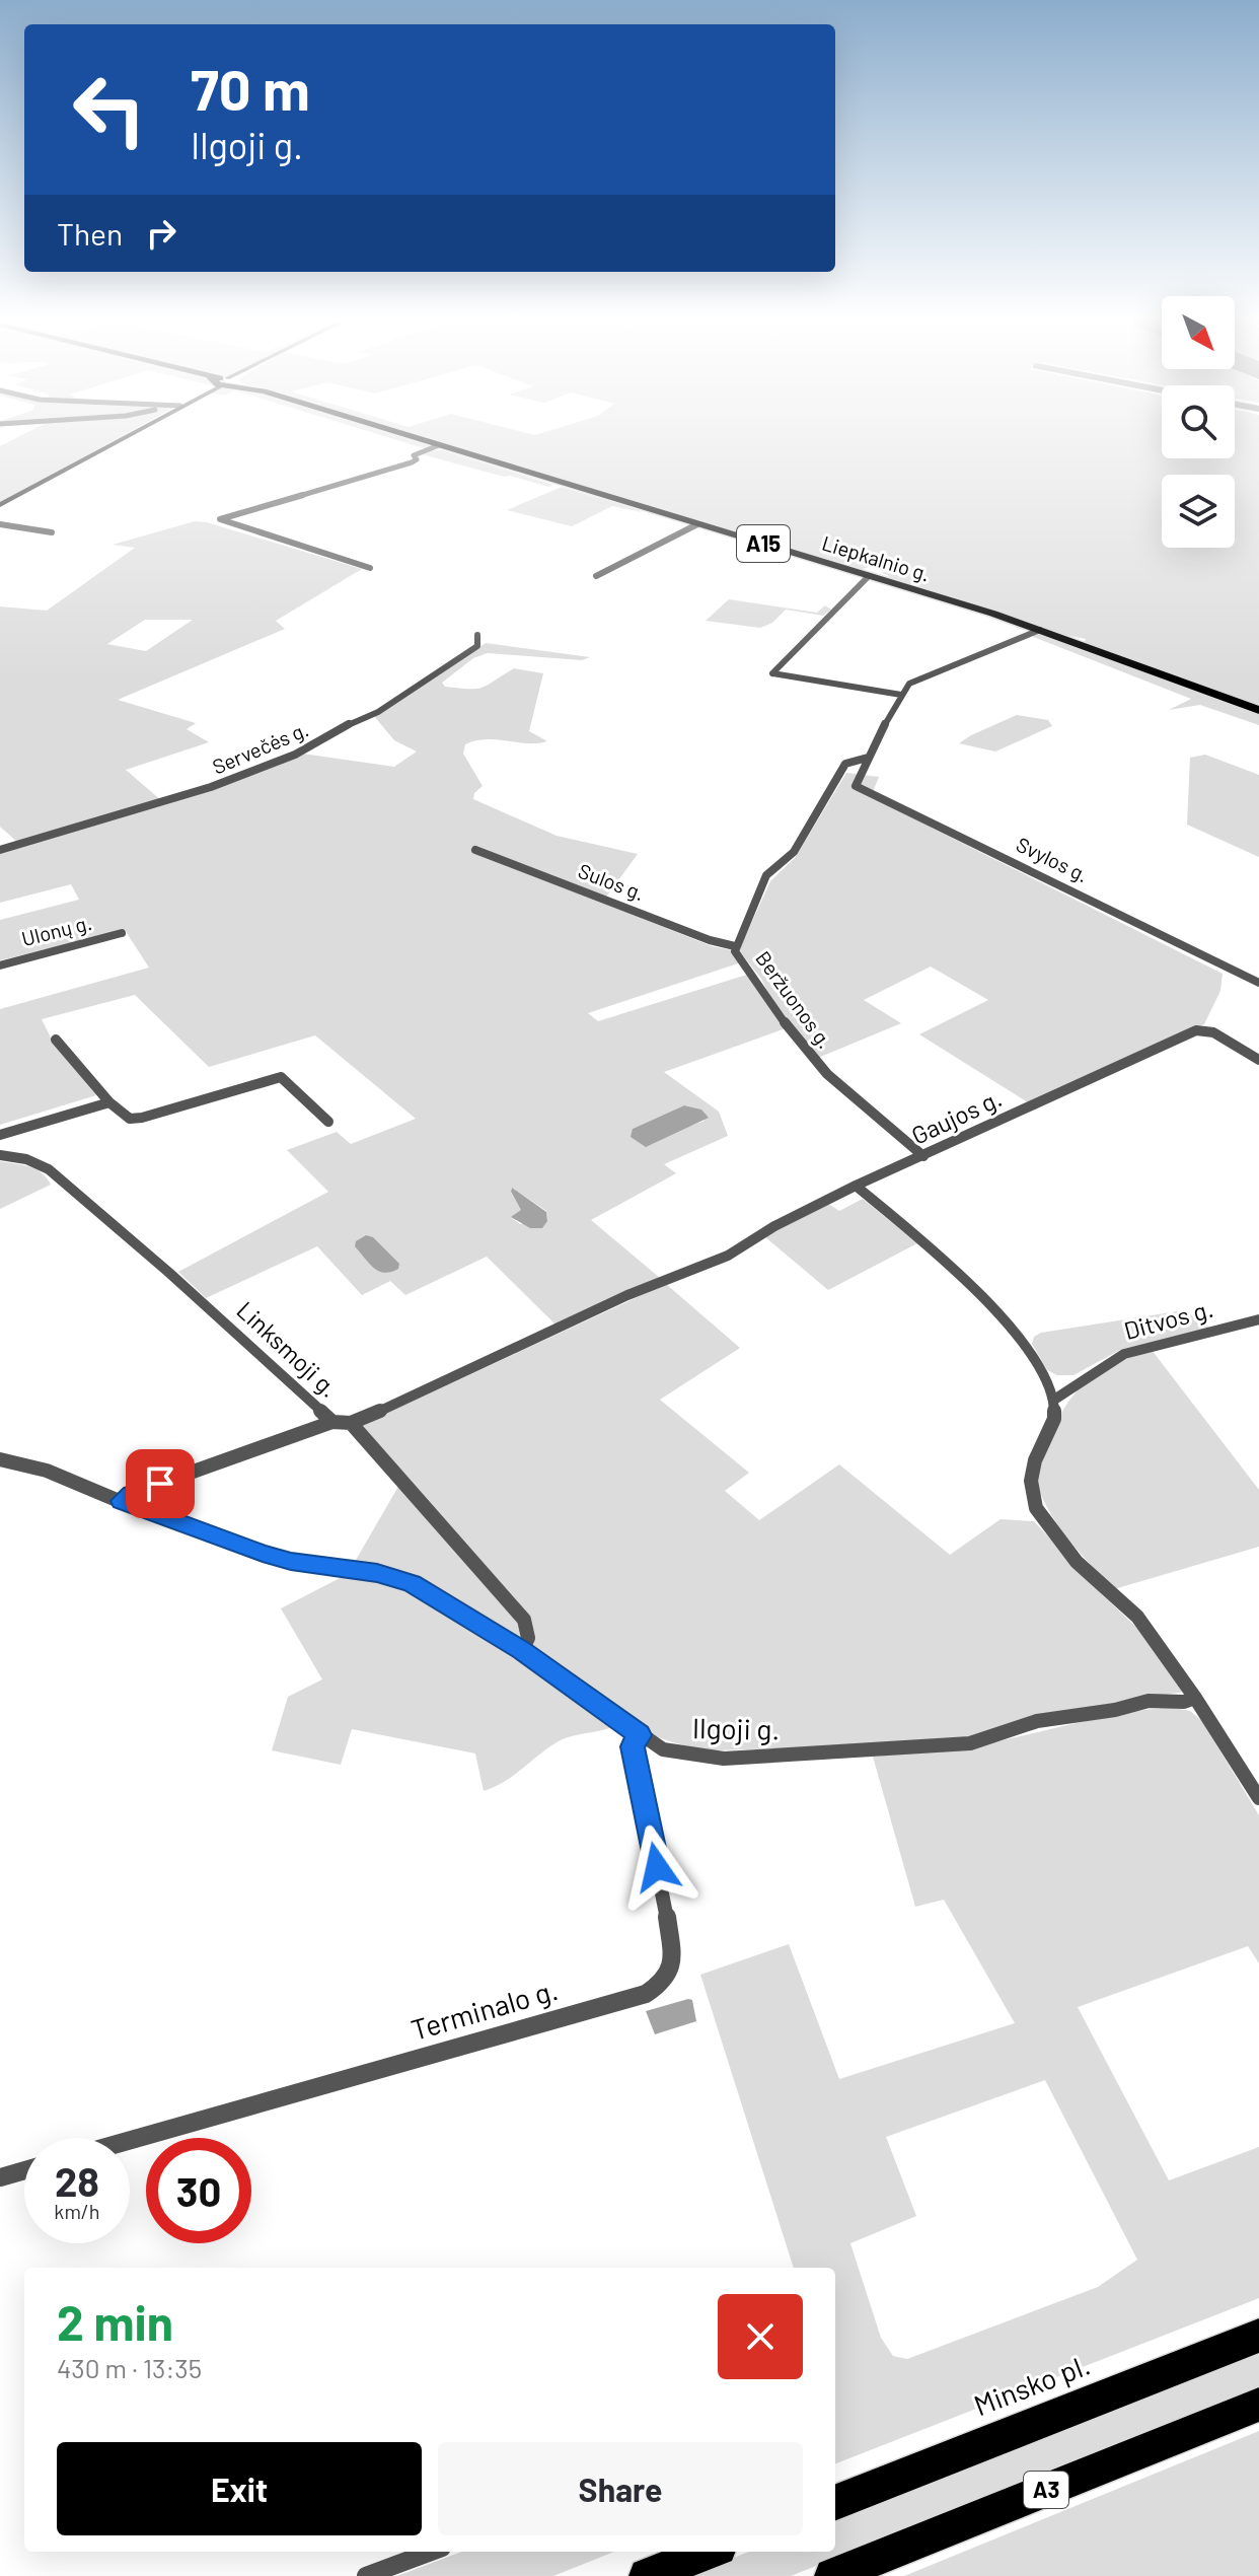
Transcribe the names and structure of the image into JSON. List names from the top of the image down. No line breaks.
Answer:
{"streets":{"highway":["A15","Liepkalnio g.","Minsko pl.","A3"],"street":["Servečės g.","Svylos g.","Sulos g.","Ulonų g.","Beržuonos g.","Gaujos g.","Ditvos g.","Linksmoji g.","Ilgoji g.","Terminalo g."]},"crossings":[["Liepkalnio g.","Beržuonos g."],["Svylos g.","Beržuonos g."],["Sulos g.","Beržuonos g."],["Beržuonos g.","Gaujos g."],["Gaujos g.","Linksmoji g."],["Linksmoji g.","Ilgoji g."],["Ilgoji g.","Terminalo g."]],"north":"bottom right","page":{"turn":["70 m","Ilgoji g."],"then":"Then","speed":"28 km/h","limit":"30","heading":["2 min","430 m · 13:35"],"buttons":["Exit","Share"]}}
